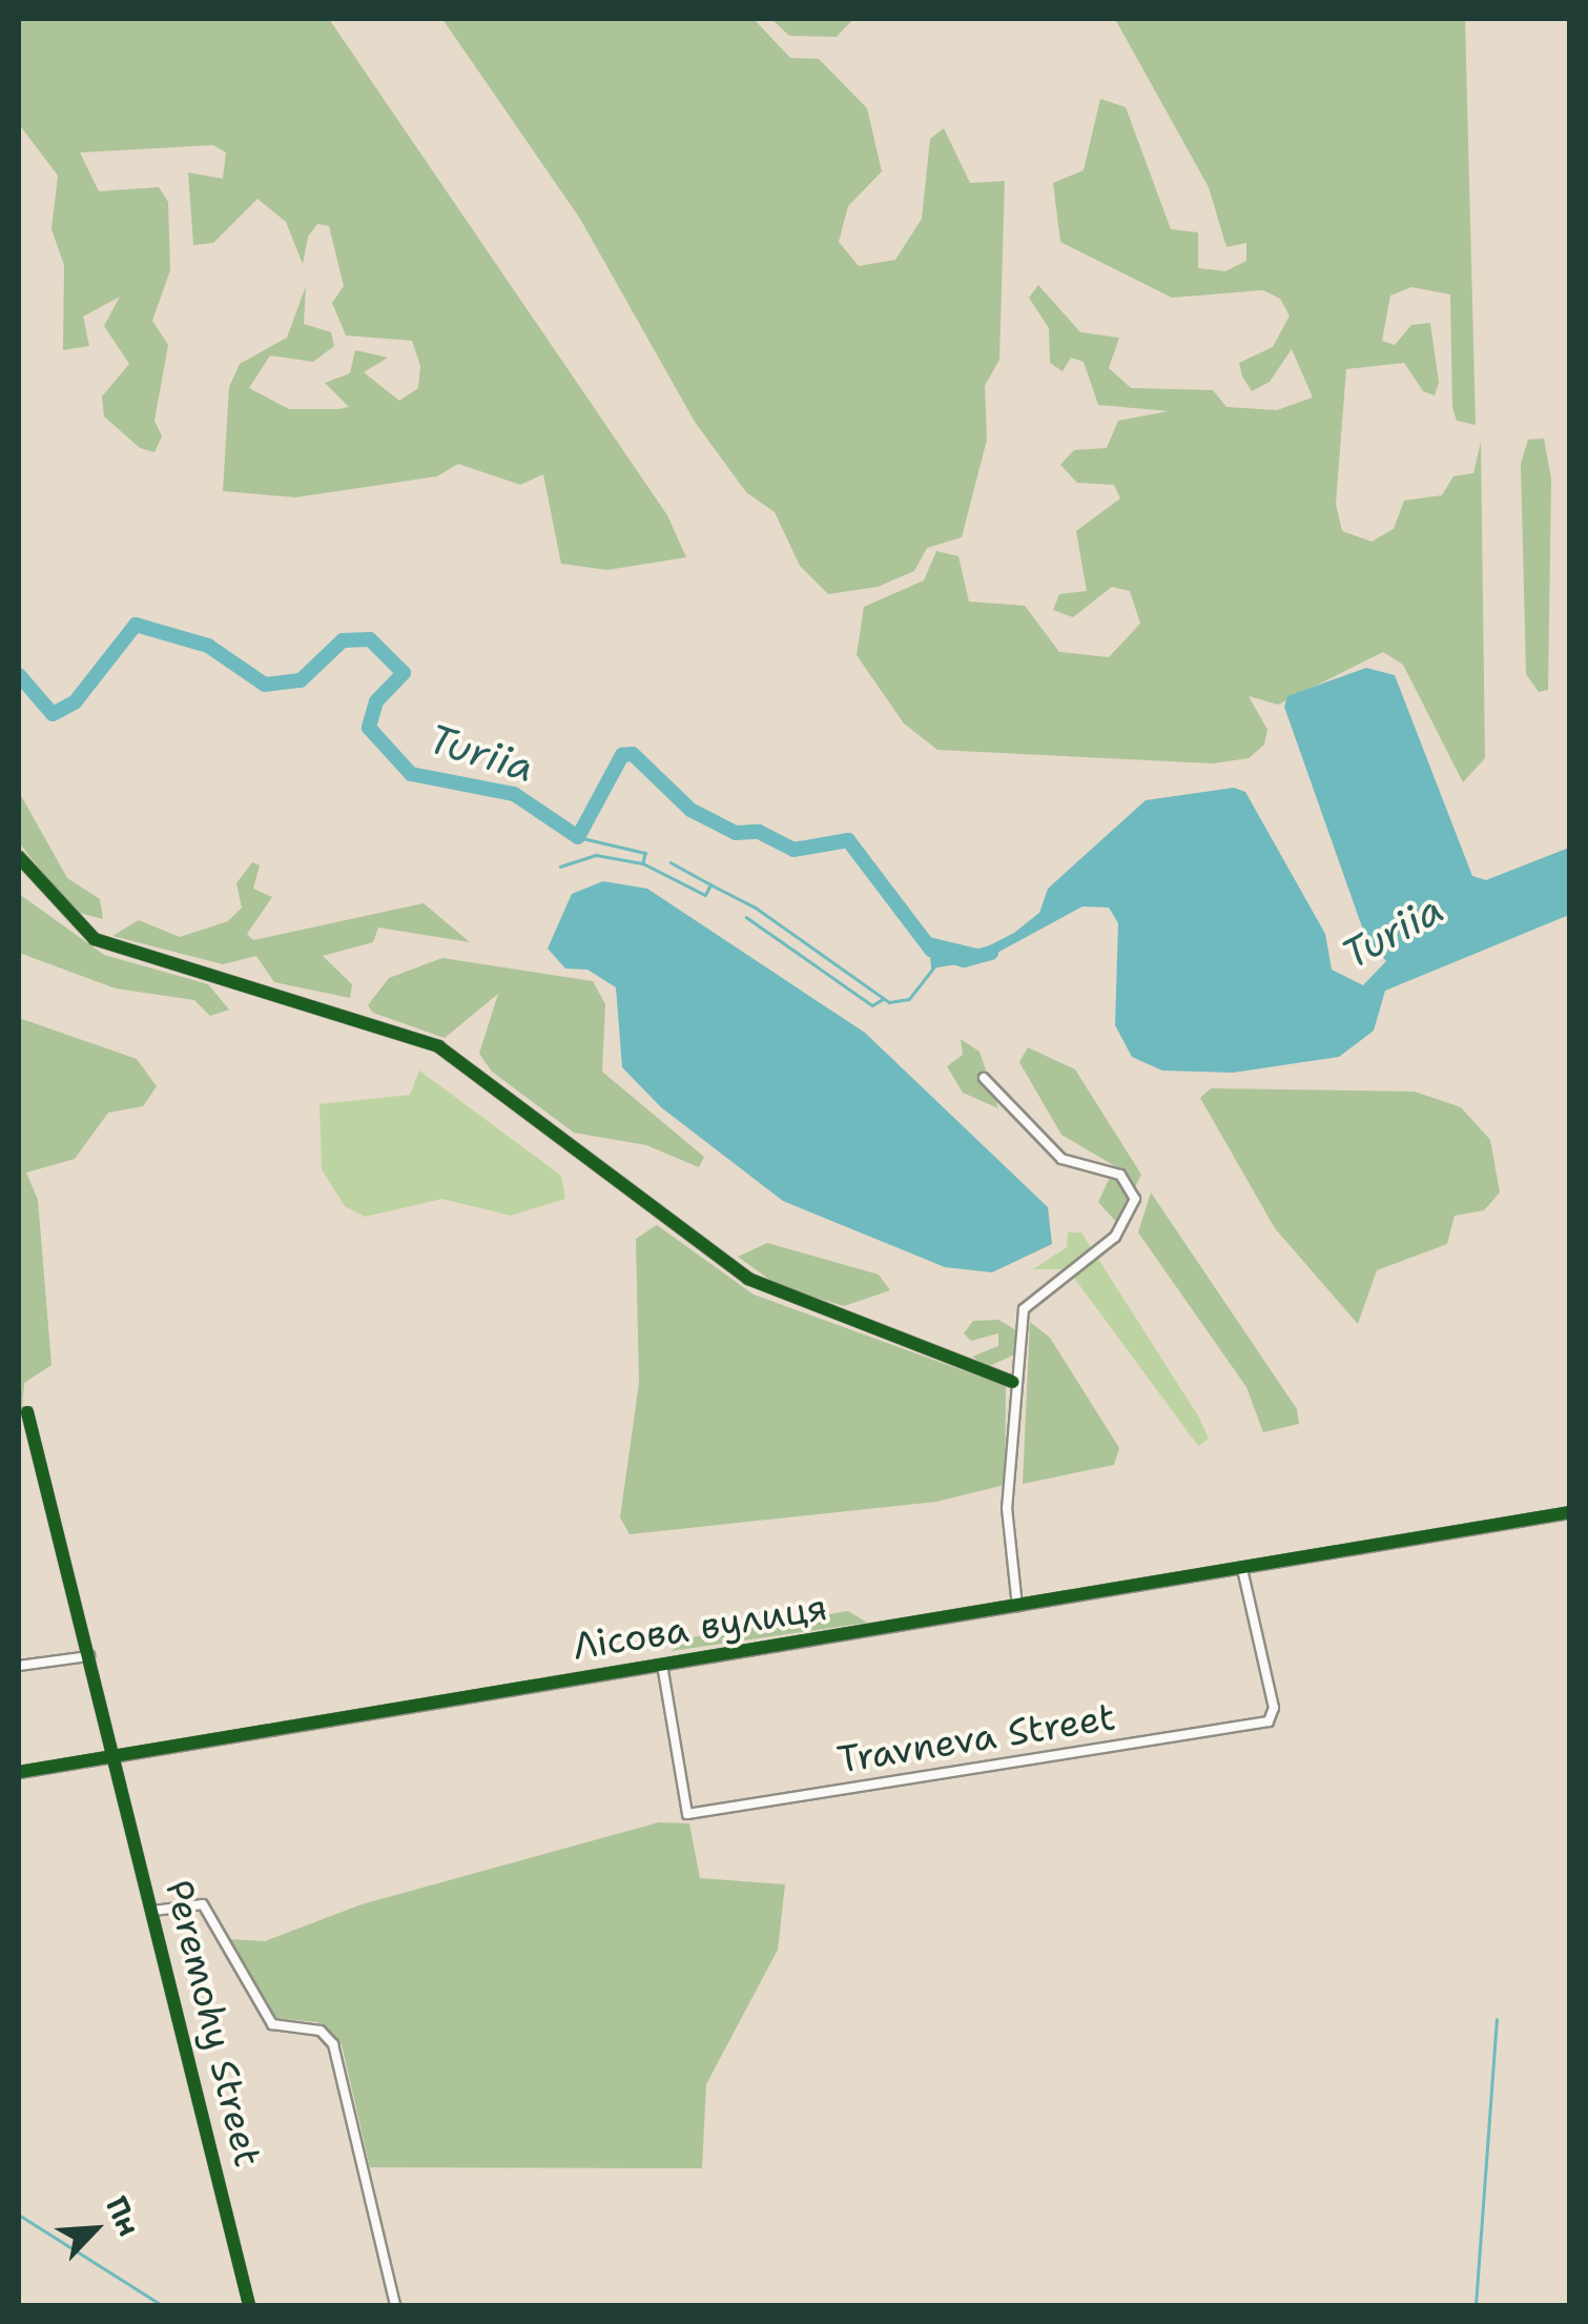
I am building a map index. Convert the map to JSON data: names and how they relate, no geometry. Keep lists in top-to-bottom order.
{
  "streets": {
    "street": ["Лісова вулиця", "Travneva Street", "Peremohy Street"]
  },
  "crossings": [
    ["Лісова вулиця", "Travneva Street"],
    ["Лісова вулиця", "Peremohy Street"]
  ],
  "water": ["Turiia"],
  "north": "top right"
}
